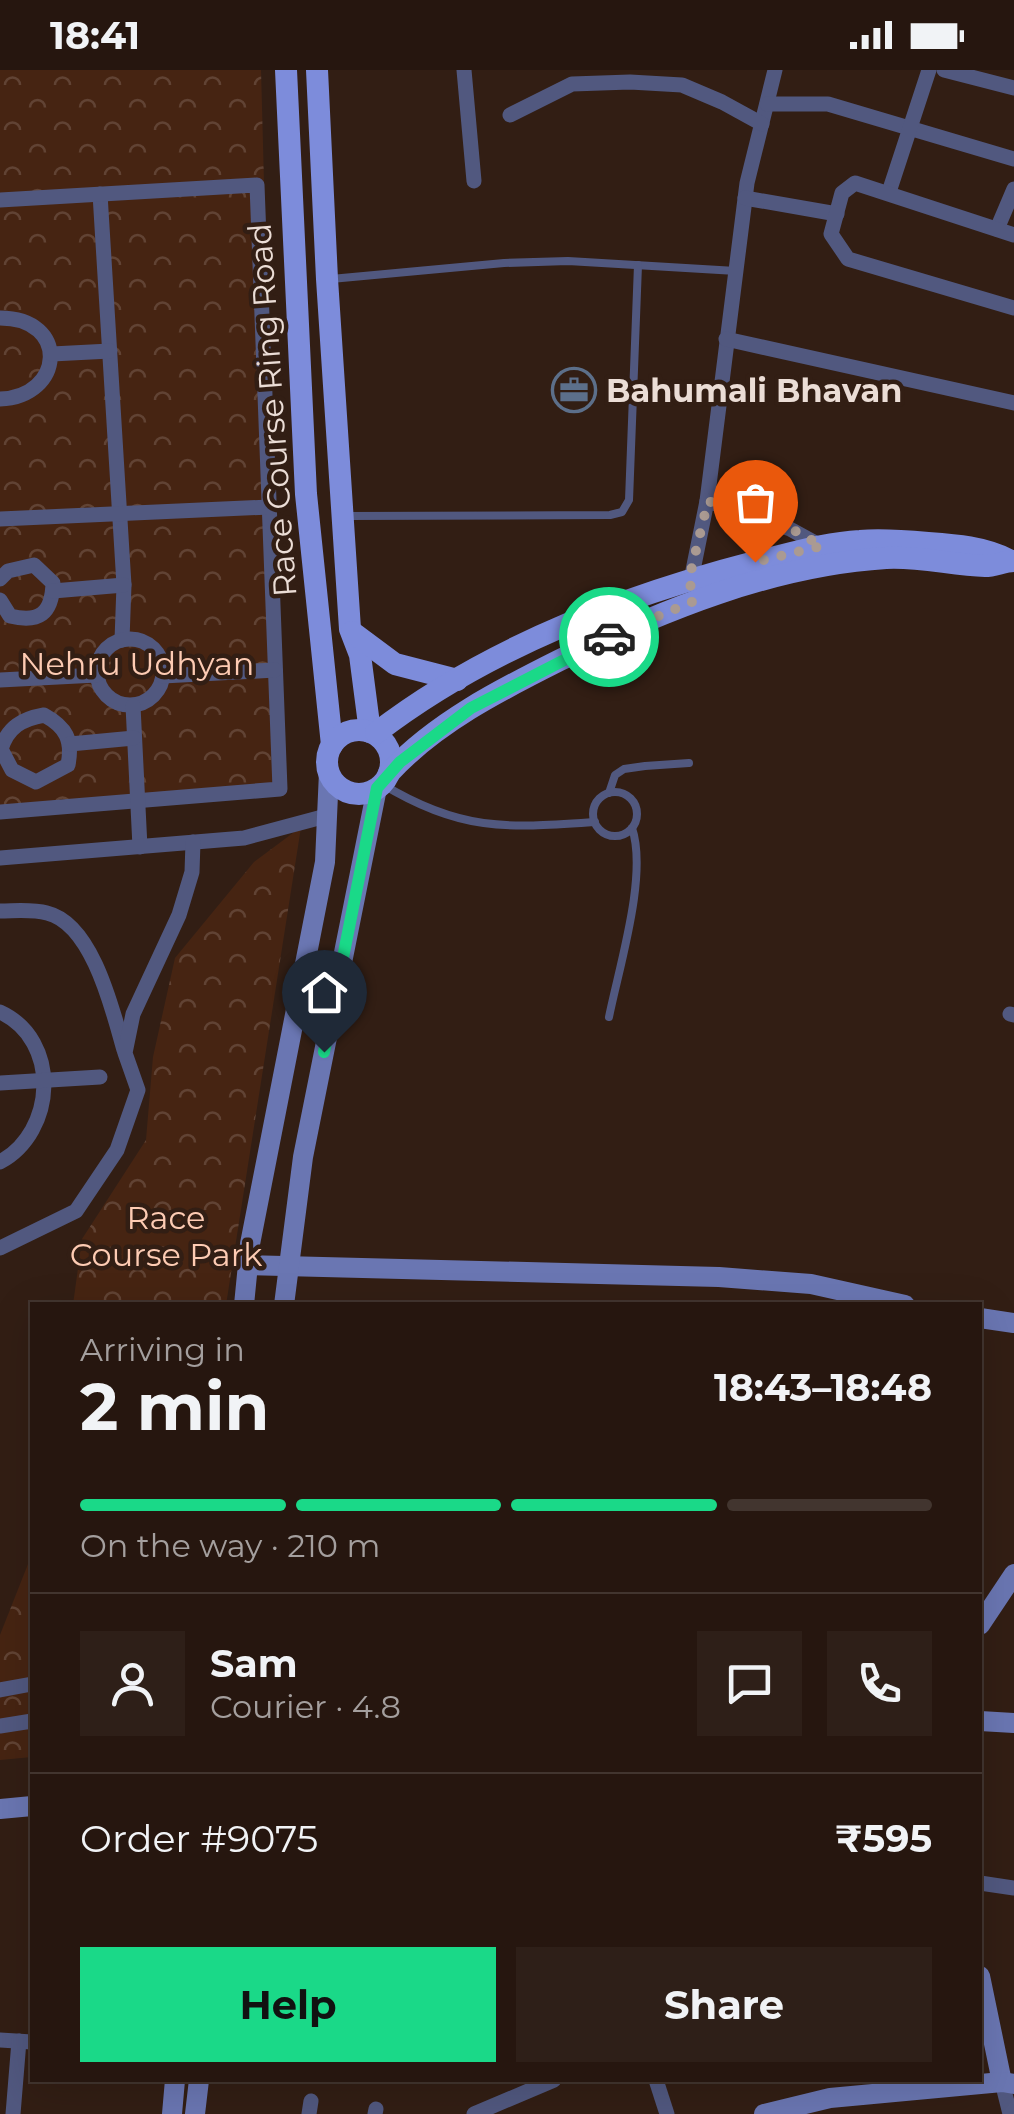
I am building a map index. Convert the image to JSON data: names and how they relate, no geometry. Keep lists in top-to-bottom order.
{
  "streets": {
    "main road": ["Race Course Ring Road"]
  },
  "parks": ["Nehru Udhyan", "Race Course Park"],
  "places": {
    "office": ["Bahumali Bhavan"]
  },
  "page": {
    "status": "18:41",
    "heading": ["2 min", "Arriving in", "18:43–18:48"],
    "panel": [
      "Sam",
      "Courier · 4.8",
      "Order #9075",
      "₹595"
    ],
    "bar": "On the way · 210 m",
    "buttons": ["Help", "Share"]
  }
}
